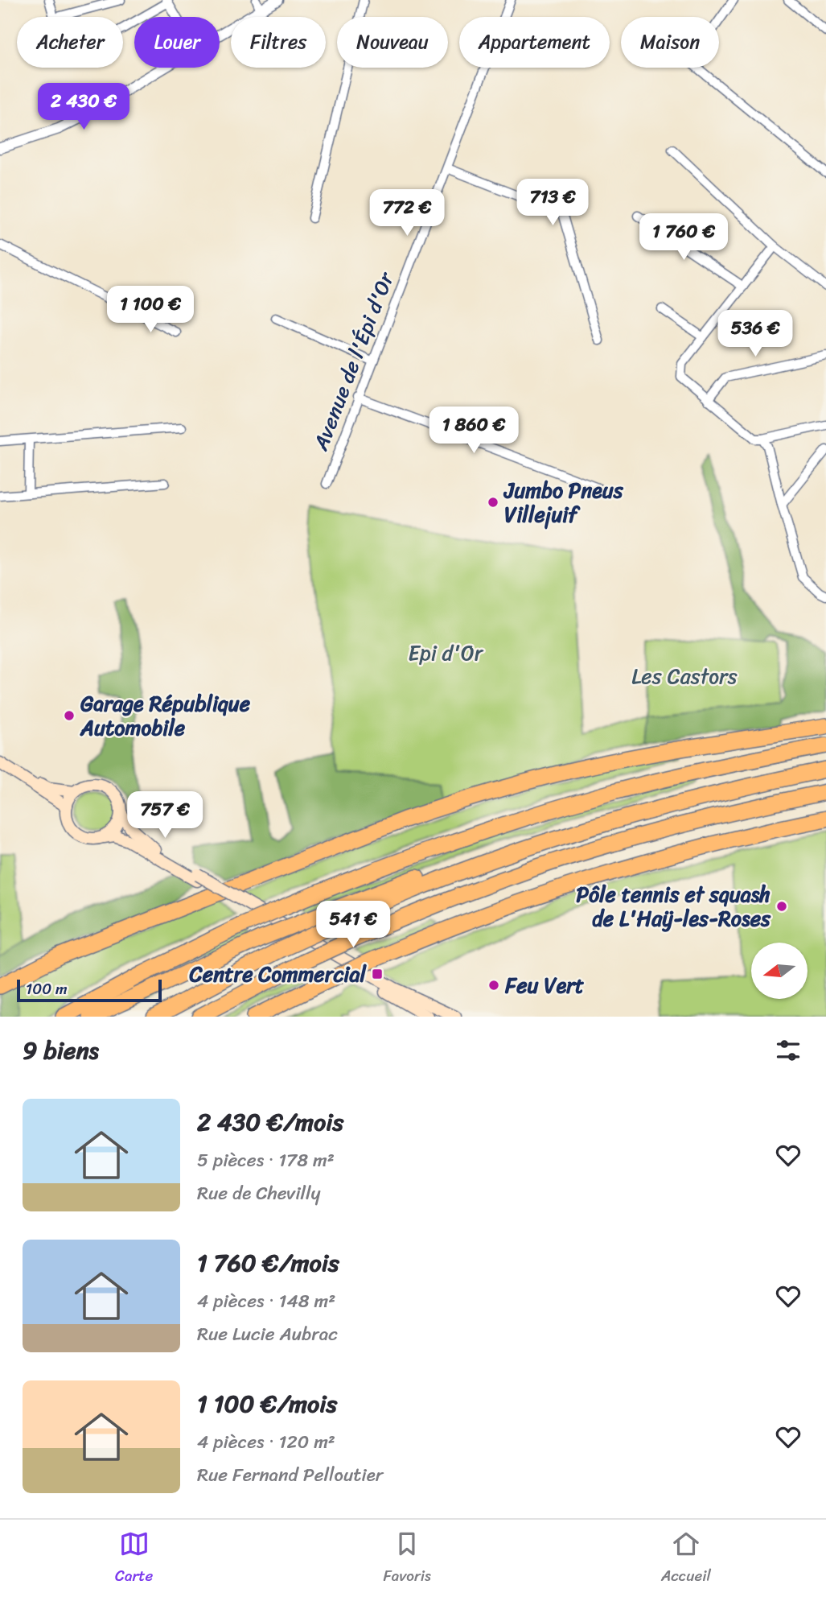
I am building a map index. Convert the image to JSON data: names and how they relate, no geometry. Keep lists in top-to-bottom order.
{
  "streets": {
    "street": ["Avenue de l'Épi d'Or"]
  },
  "parks": ["Epi d'Or", "Les Castors"],
  "places": {
    "other": [
      "Jumbo Pneus Villejuif",
      "Garage République Automobile",
      "Pôle tennis et squash de L'Haÿ-les-Roses",
      "Feu Vert"
    ],
    "transit": ["Centre Commercial"]
  },
  "scale_bar": "100 m",
  "north": "left",
  "page": {
    "chip": [
      "Acheter",
      "Louer",
      "Filtres",
      "Nouveau",
      "Appartement",
      "Maison"
    ],
    "price": [
      "2 430 €",
      "713 €",
      "772 €",
      "1 760 €",
      "1 100 €",
      "536 €",
      "1 860 €",
      "757 €",
      "541 €"
    ],
    "scale": "100 m",
    "heading": "9 biens",
    "list": [
      {
        "name": "2 430 €/mois",
        "note": "5 pièces · 178 m² · Rue de Chevilly"
      },
      {
        "name": "1 760 €/mois",
        "note": "4 pièces · 148 m² · Rue Lucie Aubrac"
      },
      {
        "name": "1 100 €/mois",
        "note": "4 pièces · 120 m² · Rue Fernand Pelloutier"
      }
    ],
    "tabs": ["Carte", "Favoris", "Accueil"]
  }
}
